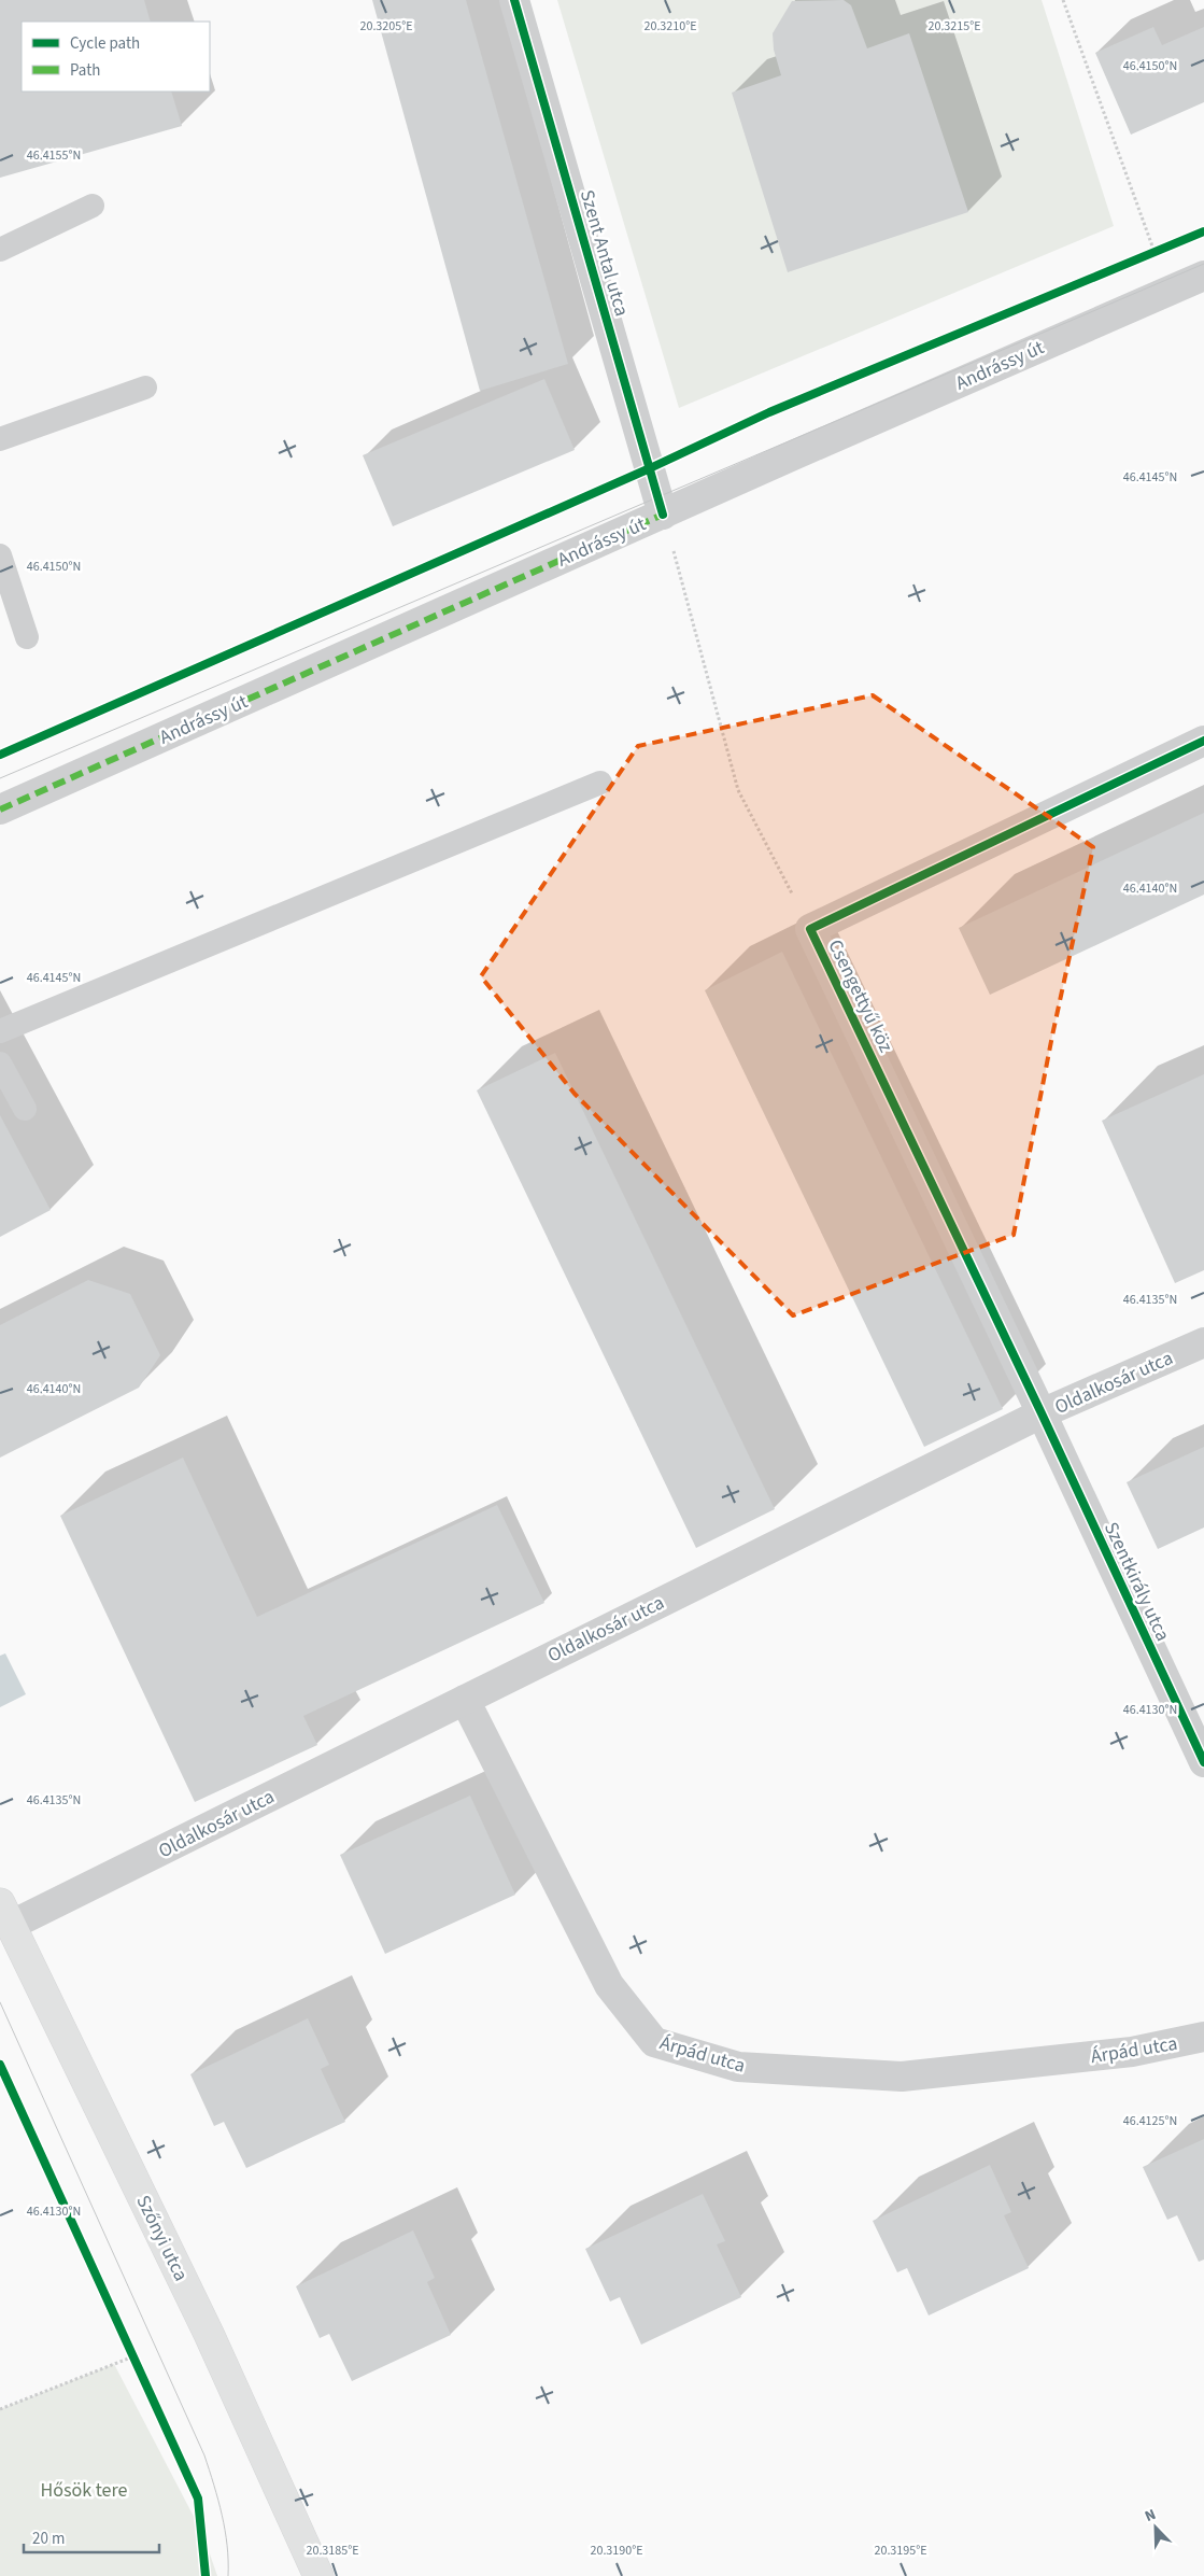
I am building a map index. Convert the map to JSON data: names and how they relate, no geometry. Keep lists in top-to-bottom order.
{
  "streets": {
    "street": [
      "Szent Antal utca",
      "Andrássy út",
      "Csengettyű köz",
      "Oldalkosár utca",
      "Szentkirály utca",
      "Árpád utca",
      "Szőnyi utca"
    ]
  },
  "crossings": [
    ["Szent Antal utca", "Andrássy út"],
    ["Csengettyű köz", "Oldalkosár utca"],
    ["Csengettyű köz", "Szentkirály utca"],
    ["Oldalkosár utca", "Szentkirály utca"],
    ["Oldalkosár utca", "Árpád utca"],
    ["Oldalkosár utca", "Szőnyi utca"]
  ],
  "parks": ["Hősök tere"],
  "legend": ["Cycle path", "Path"],
  "scale_bar": "20 m",
  "north": "top left",
  "coordinates": [
    "20.3205°E",
    "20.3210°E",
    "20.3215°E",
    "46.4150°N",
    "46.4155°N",
    "46.4145°N",
    "46.4140°N",
    "46.4135°N",
    "46.4130°N",
    "46.4125°N",
    "20.3185°E",
    "20.3190°E",
    "20.3195°E"
  ]
}
